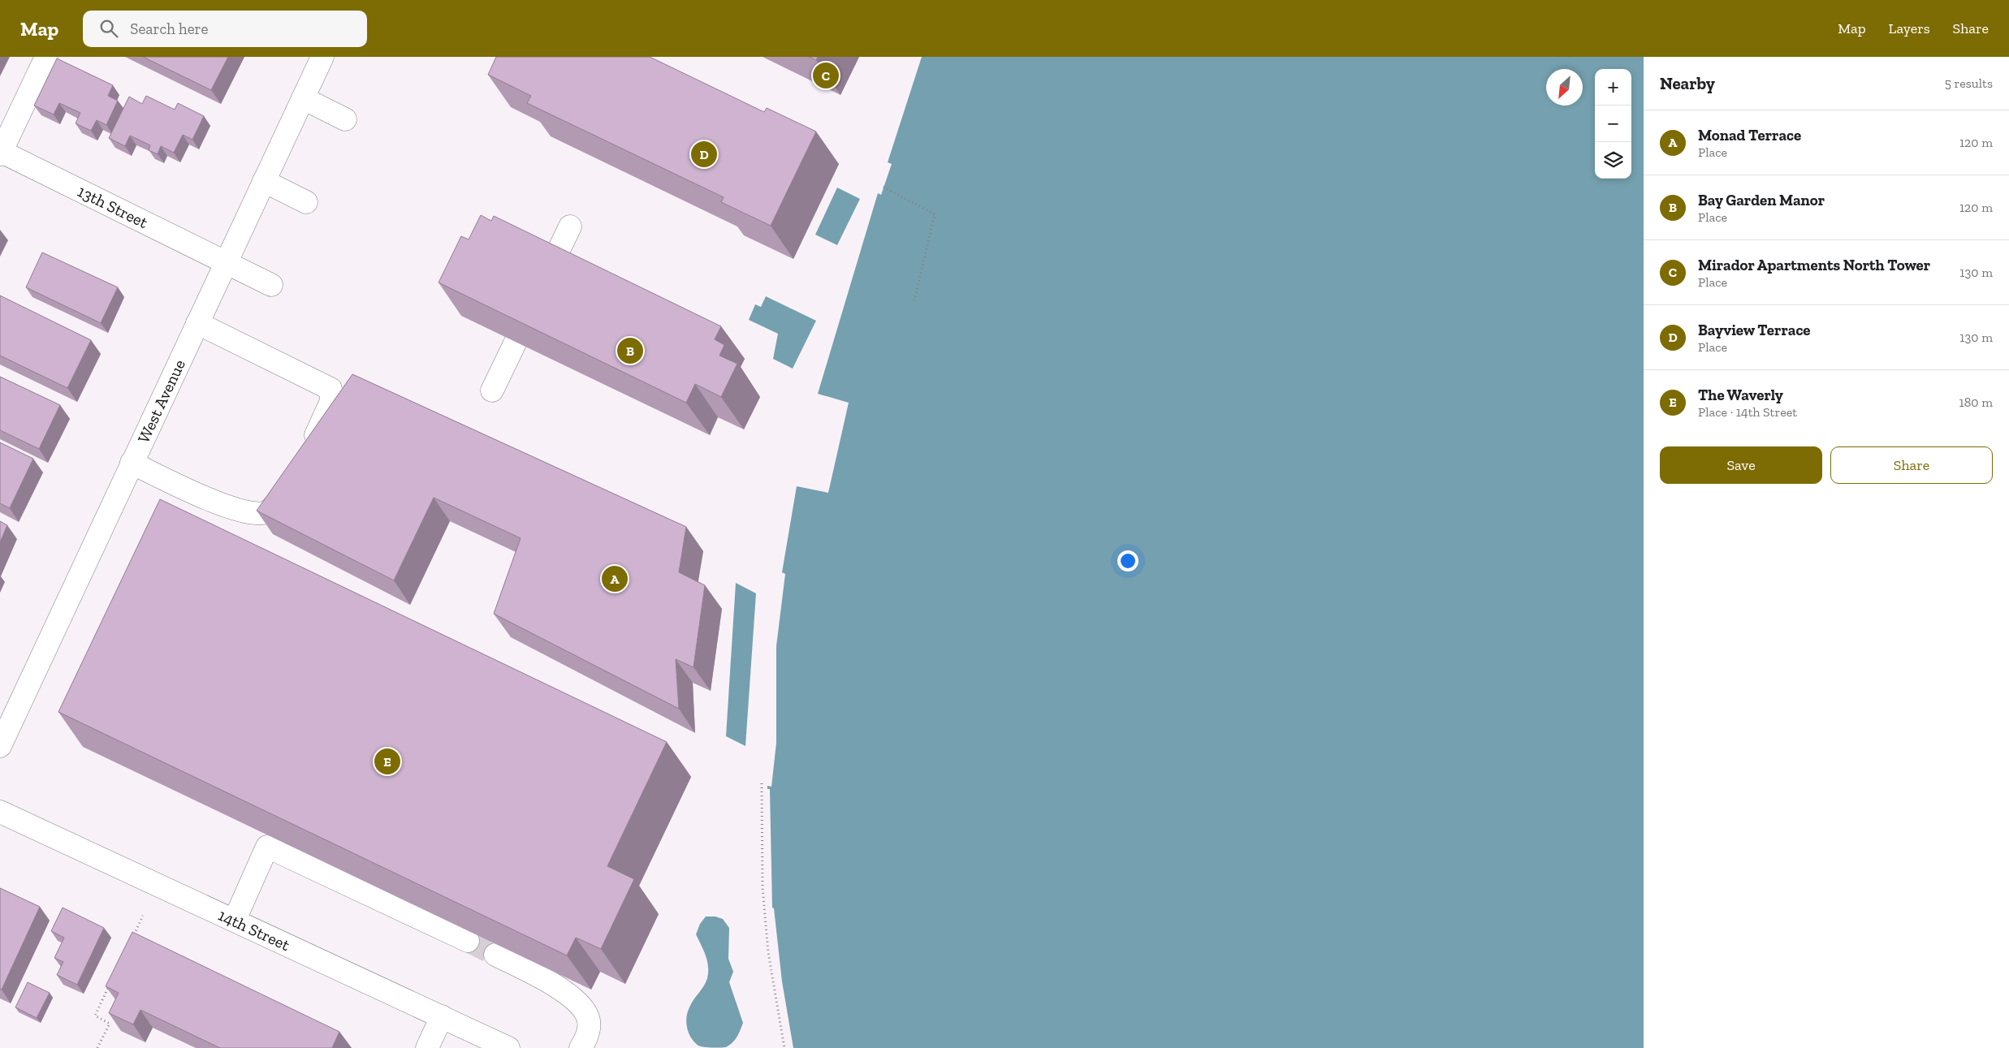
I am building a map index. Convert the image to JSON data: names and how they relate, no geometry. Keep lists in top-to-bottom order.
{
  "streets": {
    "street": ["13th Street", "West Avenue", "14th Street"]
  },
  "crossings": [
    ["13th Street", "West Avenue"]
  ],
  "north": "bottom left",
  "page": {
    "header": "Map",
    "search": "Search here",
    "nav": ["Map", "Layers", "Share"],
    "heading": ["Nearby", "5 results"],
    "pins": [
      "C",
      "D",
      "B",
      "A",
      "E"
    ],
    "map_buttons": ["+", "−"],
    "list": [
      {
        "mark": "A",
        "name": "Monad Terrace",
        "note": "Place",
        "value": "120 m"
      },
      {
        "mark": "B",
        "name": "Bay Garden Manor",
        "note": "Place",
        "value": "120 m"
      },
      {
        "mark": "C",
        "name": "Mirador Apartments North Tower",
        "note": "Place",
        "value": "130 m"
      },
      {
        "mark": "D",
        "name": "Bayview Terrace",
        "note": "Place",
        "value": "130 m"
      },
      {
        "mark": "E",
        "name": "The Waverly",
        "note": "Place · 14th Street",
        "value": "180 m"
      }
    ],
    "buttons": ["Save", "Share"]
  }
}
